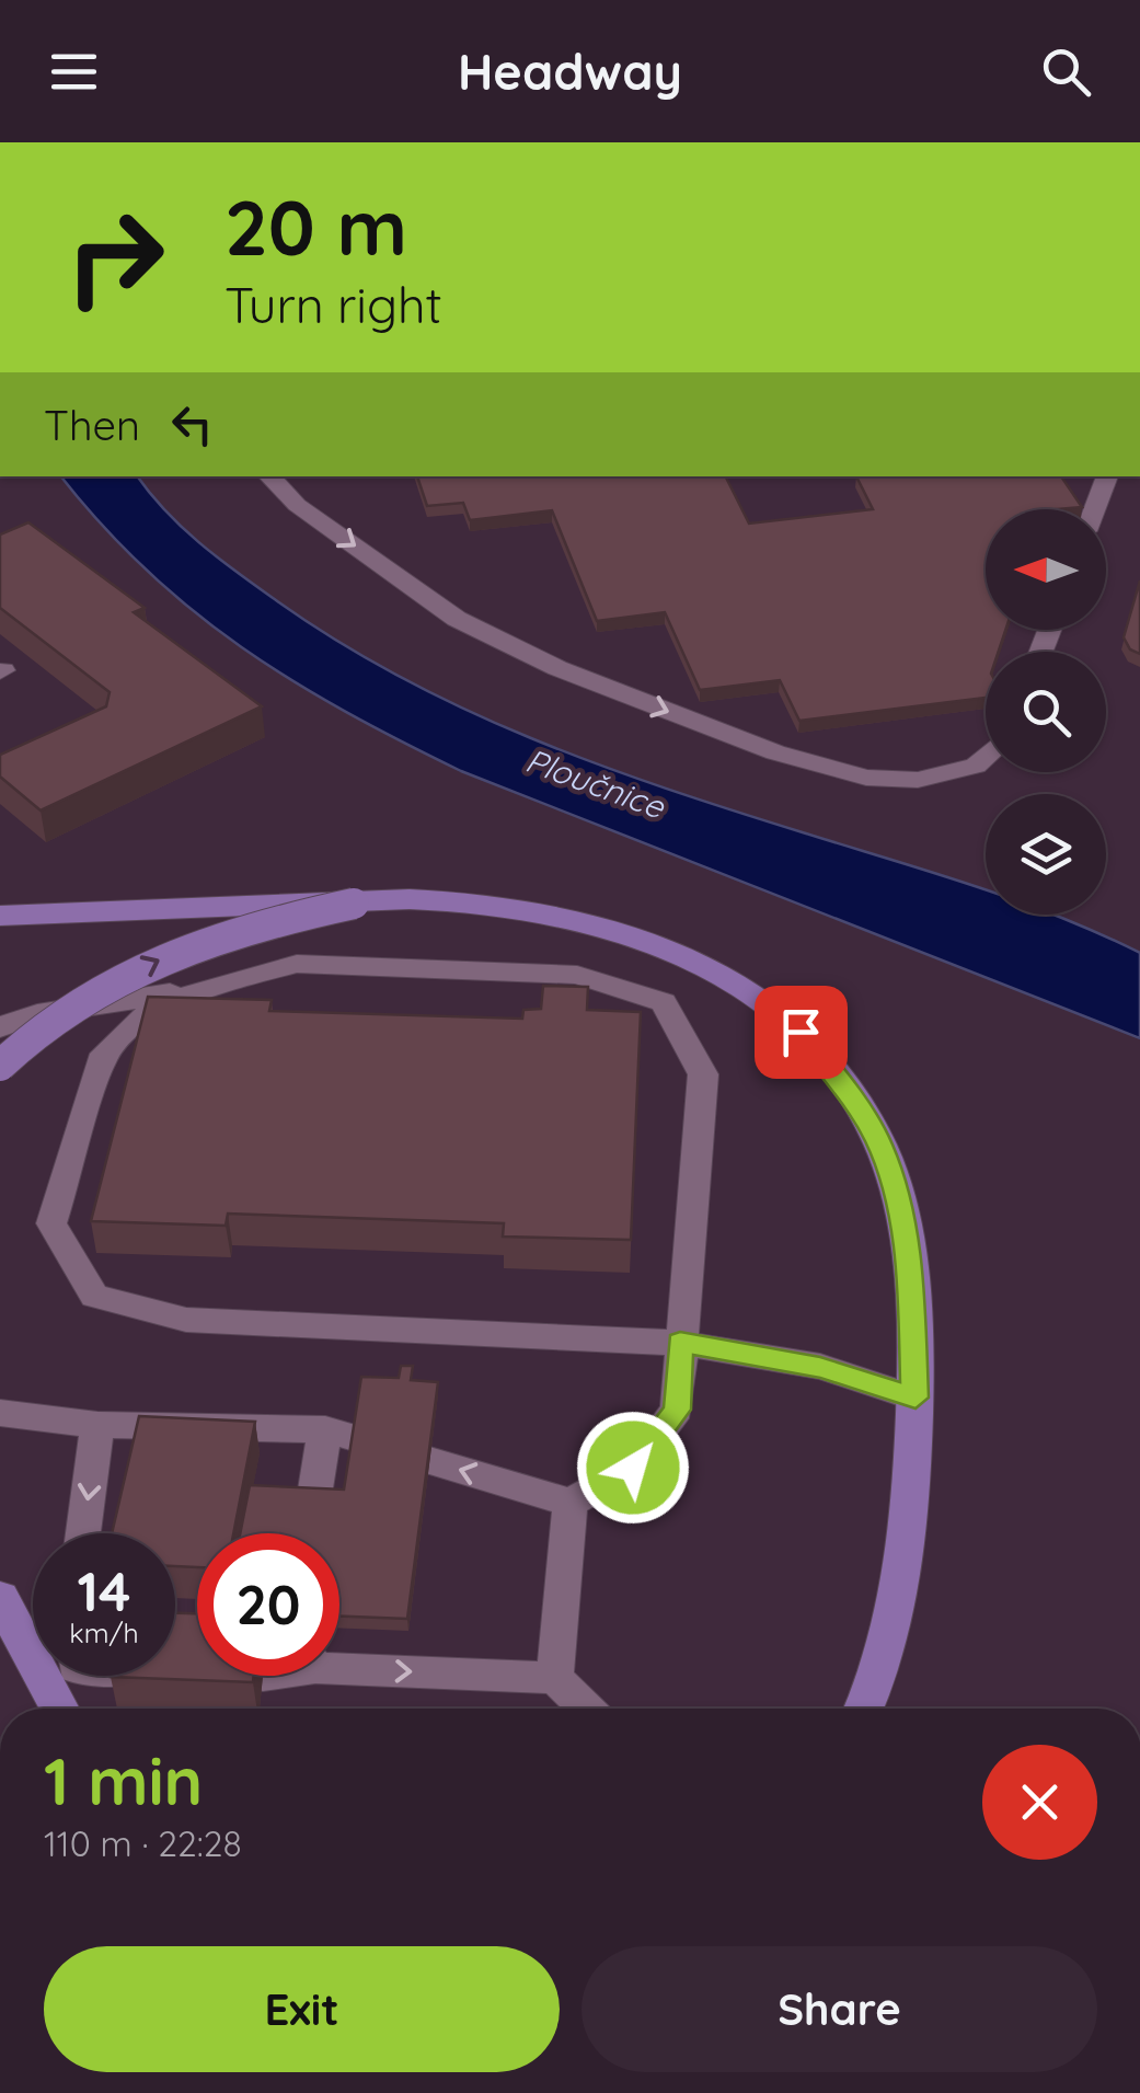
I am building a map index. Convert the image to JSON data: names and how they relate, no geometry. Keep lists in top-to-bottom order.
{
  "water": ["Ploučnice"],
  "north": "left",
  "page": {
    "header": "Headway",
    "turn": ["20 m", "Turn right"],
    "then": "Then",
    "speed": "14 km/h",
    "limit": "20",
    "heading": ["1 min", "110 m · 22:28"],
    "buttons": ["Exit", "Share"]
  }
}
